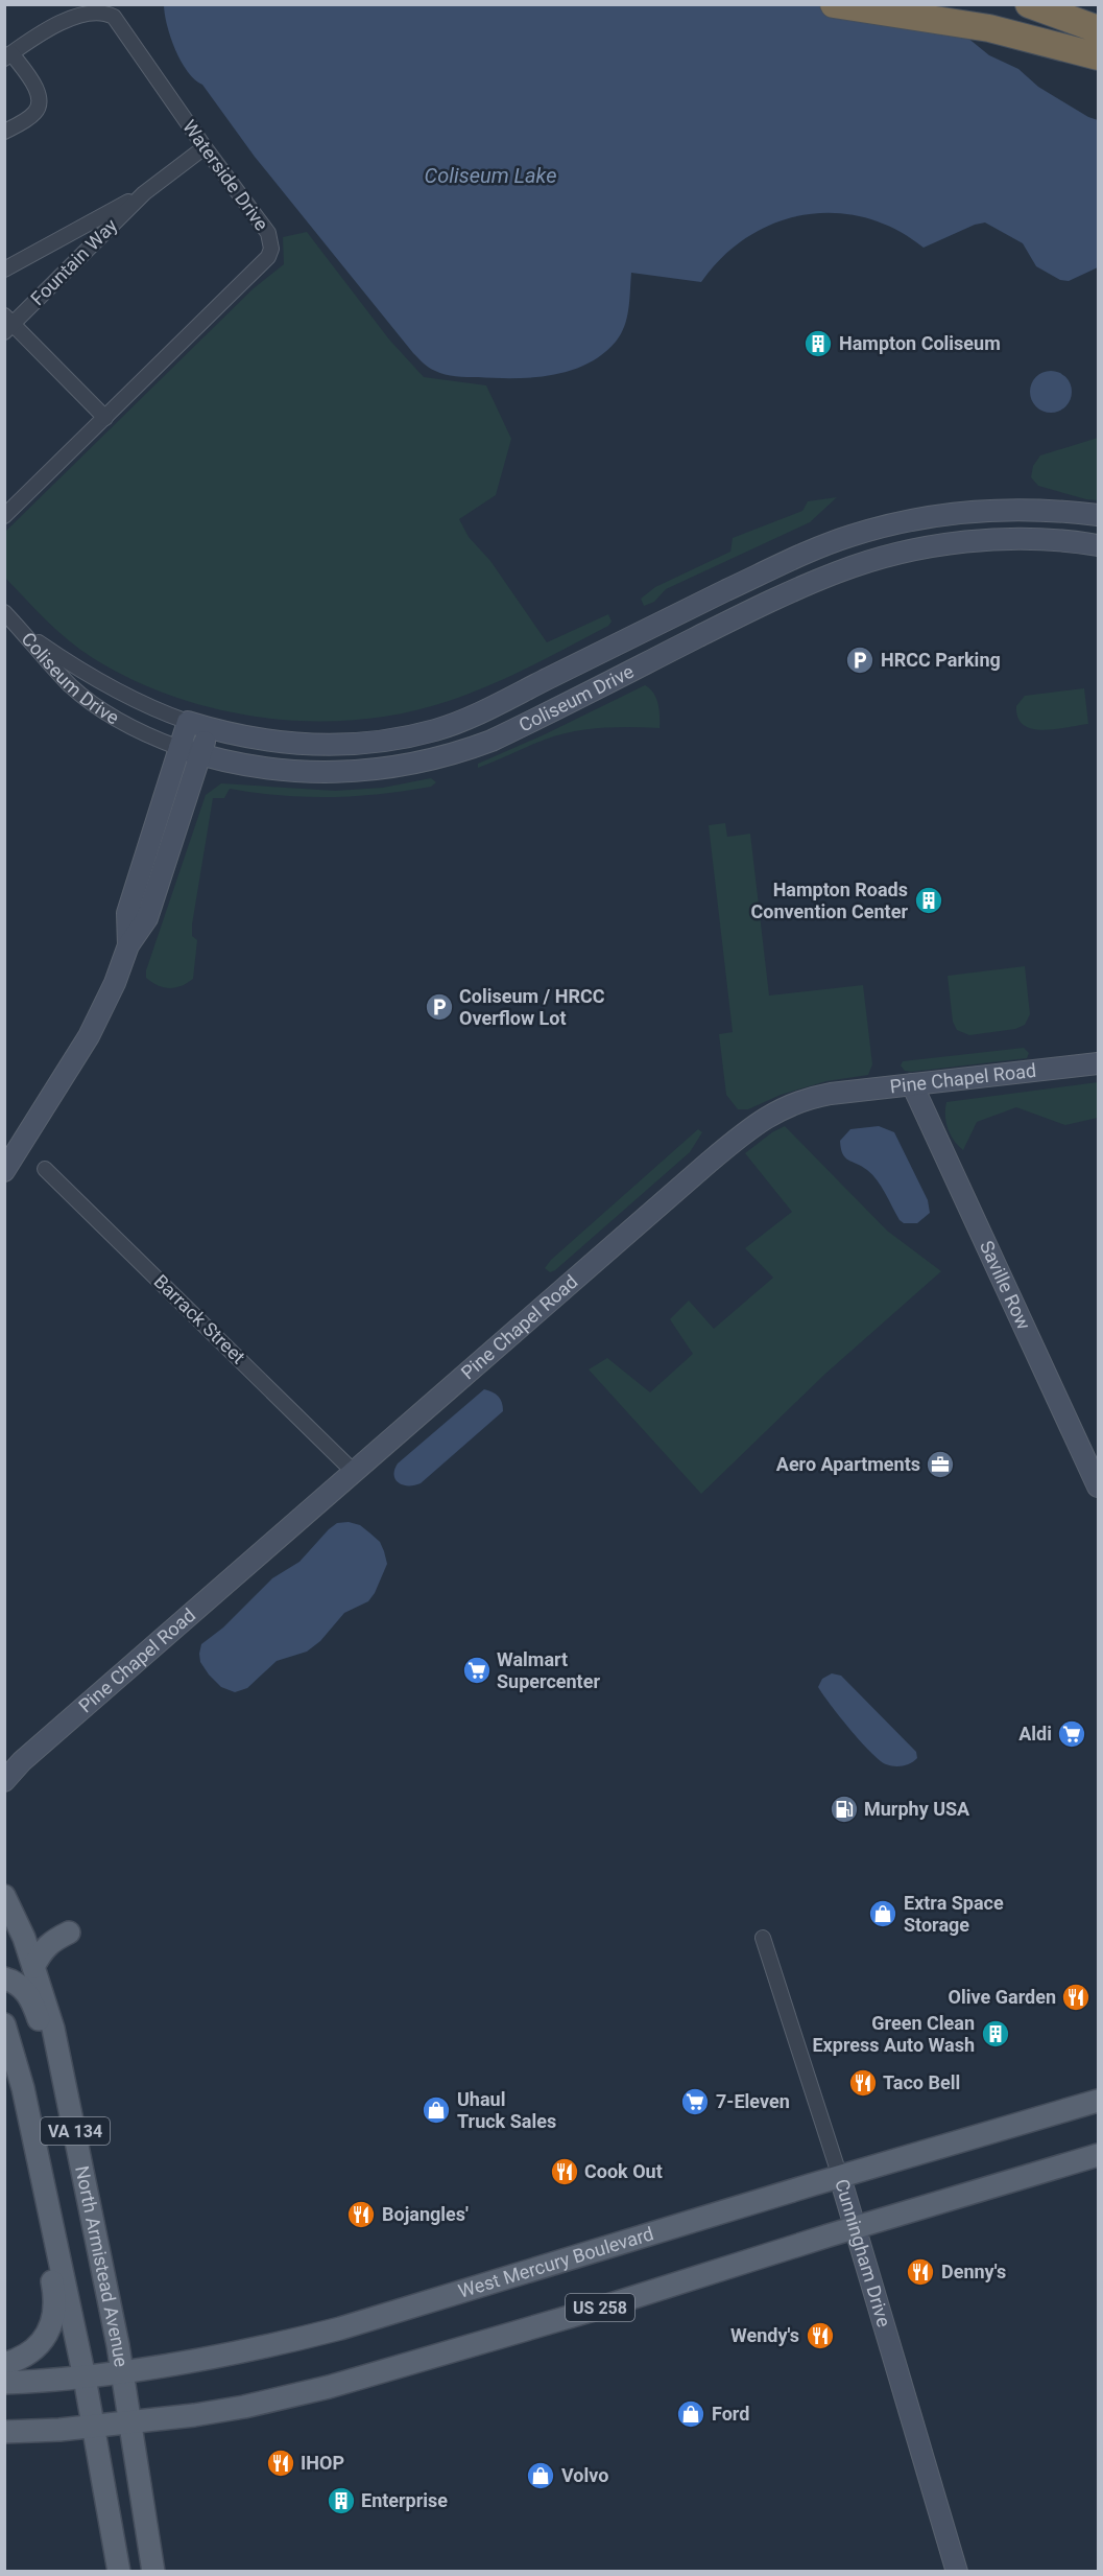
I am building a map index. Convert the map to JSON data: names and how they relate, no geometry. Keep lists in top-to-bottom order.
{
  "streets": {
    "main road": [
      "VA 134",
      "West Mercury Boulevard",
      "North Armistead Avenue",
      "US 258"
    ],
    "street": [
      "Waterside Drive",
      "Fountain Way",
      "Coliseum Drive",
      "Pine Chapel Road",
      "Saville Row",
      "Barrack Street",
      "Cunningham Drive"
    ]
  },
  "crossings": [
    ["Waterside Drive", "Fountain Way"],
    ["Pine Chapel Road", "Saville Row"],
    ["Pine Chapel Road", "Barrack Street"],
    ["Cunningham Drive", "West Mercury Boulevard"],
    ["Cunningham Drive", "US 258"],
    ["West Mercury Boulevard", "North Armistead Avenue"],
    ["North Armistead Avenue", "US 258"]
  ],
  "water": ["Coliseum Lake"],
  "places": {
    "building": [
      "Hampton Coliseum",
      "Hampton Roads Convention Center",
      "Green Clean Express Auto Wash",
      "Enterprise"
    ],
    "parking": ["HRCC Parking", "Coliseum / HRCC Overflow Lot"],
    "office": ["Aero Apartments"],
    "supermarket": ["Walmart Supercenter", "Aldi", "7-Eleven"],
    "fuel station": ["Murphy USA"],
    "shop": [
      "Extra Space Storage",
      "Uhaul Truck Sales",
      "Ford",
      "Volvo"
    ],
    "restaurant": [
      "Olive Garden",
      "Taco Bell",
      "Cook Out",
      "Bojangles'",
      "Denny's",
      "Wendy's",
      "IHOP"
    ]
  }
}
